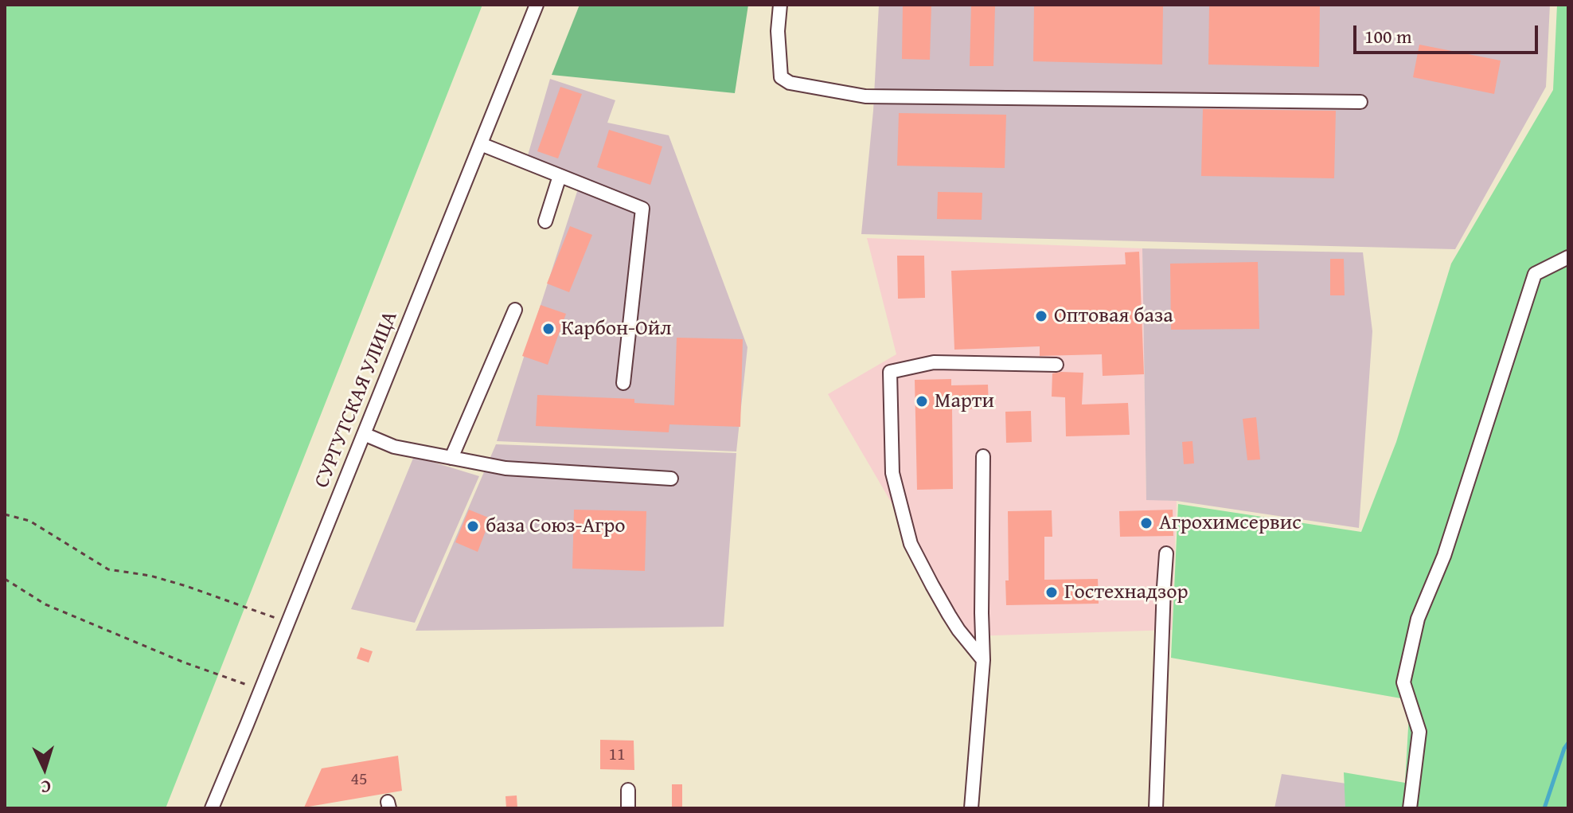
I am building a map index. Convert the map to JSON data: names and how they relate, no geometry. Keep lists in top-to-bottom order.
{
  "streets": {
    "street": ["СУРГУТСКАЯ УЛИЦА"]
  },
  "places": [
    "Оптовая база",
    "Карбон-Ойл",
    "Марти",
    "Агрохимсервис",
    "база Союз-Агро",
    "Гостехнадзор"
  ],
  "house_numbers": ["11", "45"],
  "scale_bar": "100 m",
  "north": "bottom"
}
